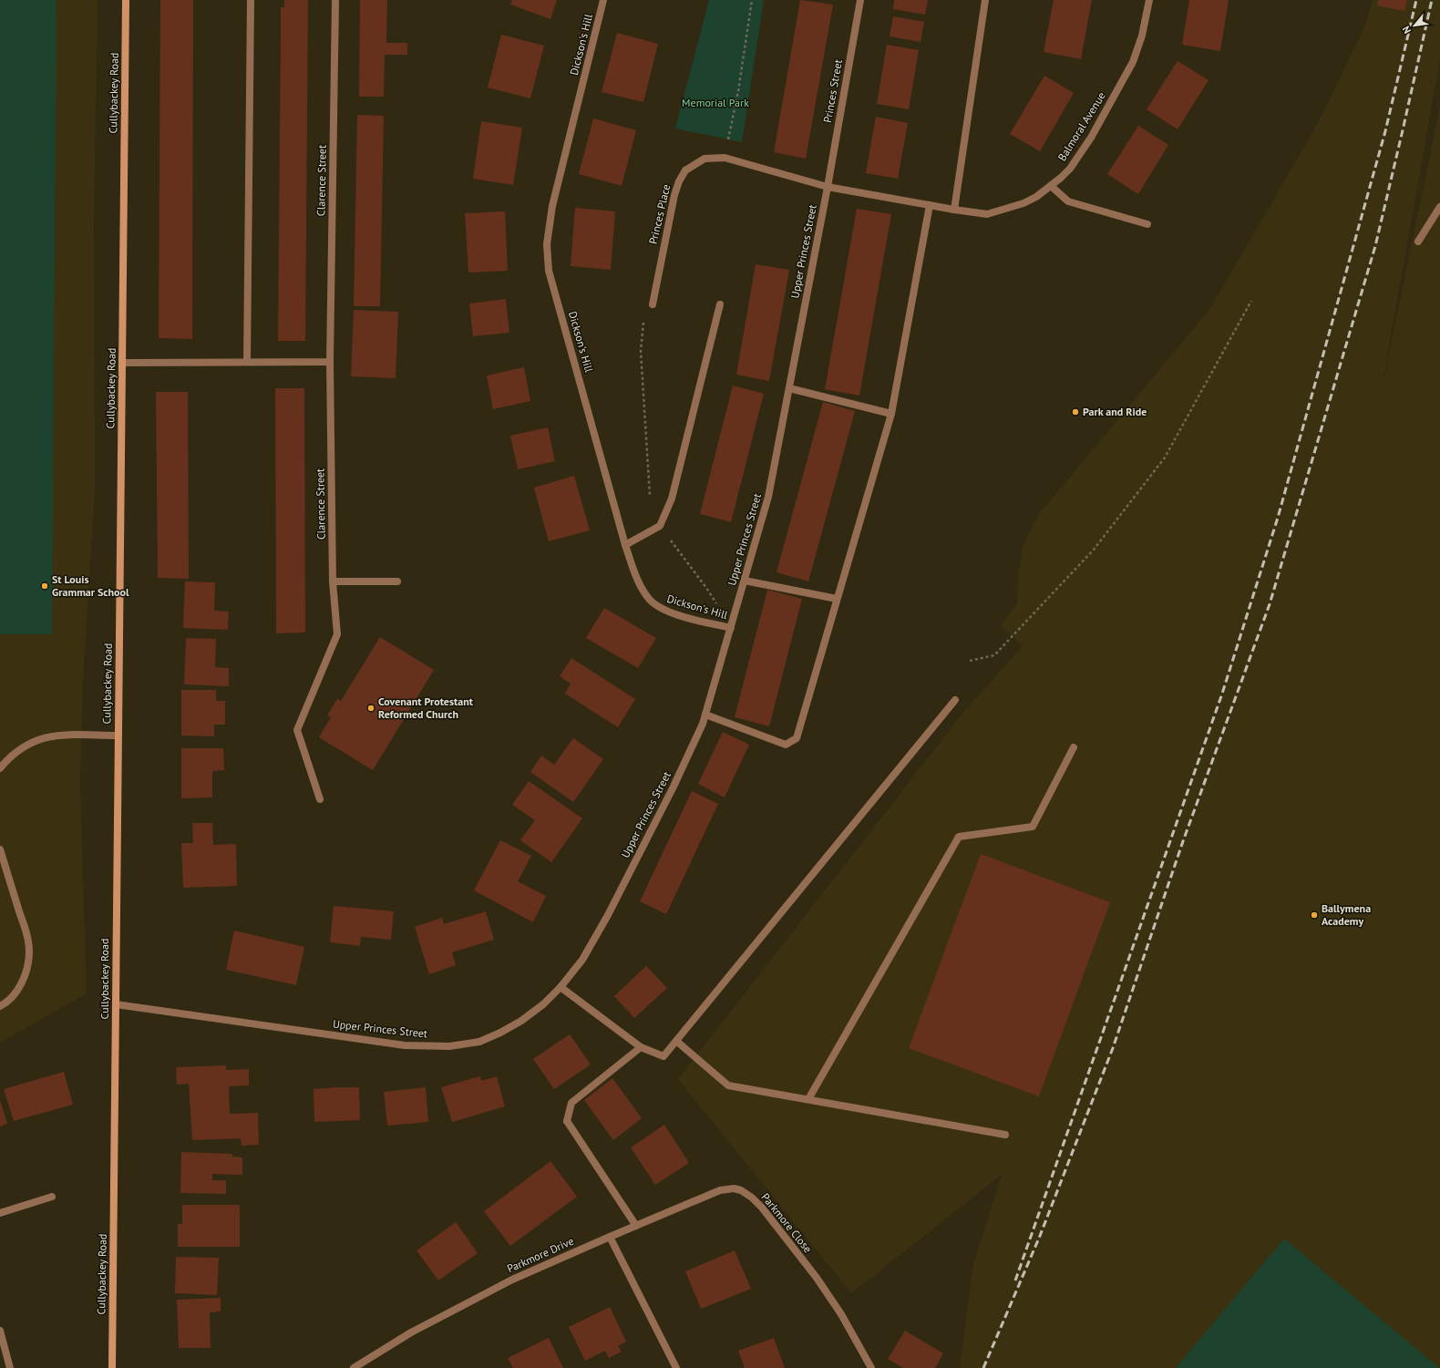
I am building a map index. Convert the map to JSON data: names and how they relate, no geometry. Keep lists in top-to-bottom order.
{
  "streets": {
    "main road": ["Cullybackey Road"],
    "street": [
      "Dickson's Hill",
      "Princes Street",
      "Balmoral Avenue",
      "Clarence Street",
      "Princes Place",
      "Upper Princes Street",
      "Parkmore Close",
      "Parkmore Drive"
    ]
  },
  "crossings": [
    ["Dickson's Hill", "Upper Princes Street"],
    ["Princes Street", "Balmoral Avenue"],
    ["Princes Street", "Princes Place"],
    ["Princes Street", "Upper Princes Street"],
    ["Cullybackey Road", "Upper Princes Street"],
    ["Balmoral Avenue", "Princes Place"],
    ["Balmoral Avenue", "Upper Princes Street"],
    ["Princes Place", "Upper Princes Street"],
    ["Parkmore Close", "Parkmore Drive"]
  ],
  "parks": ["Memorial Park"],
  "places": [
    "Park and Ride",
    "St Louis Grammar School",
    "Covenant Protestant Reformed Church",
    "Ballymena Academy"
  ],
  "north": "bottom left"
}
